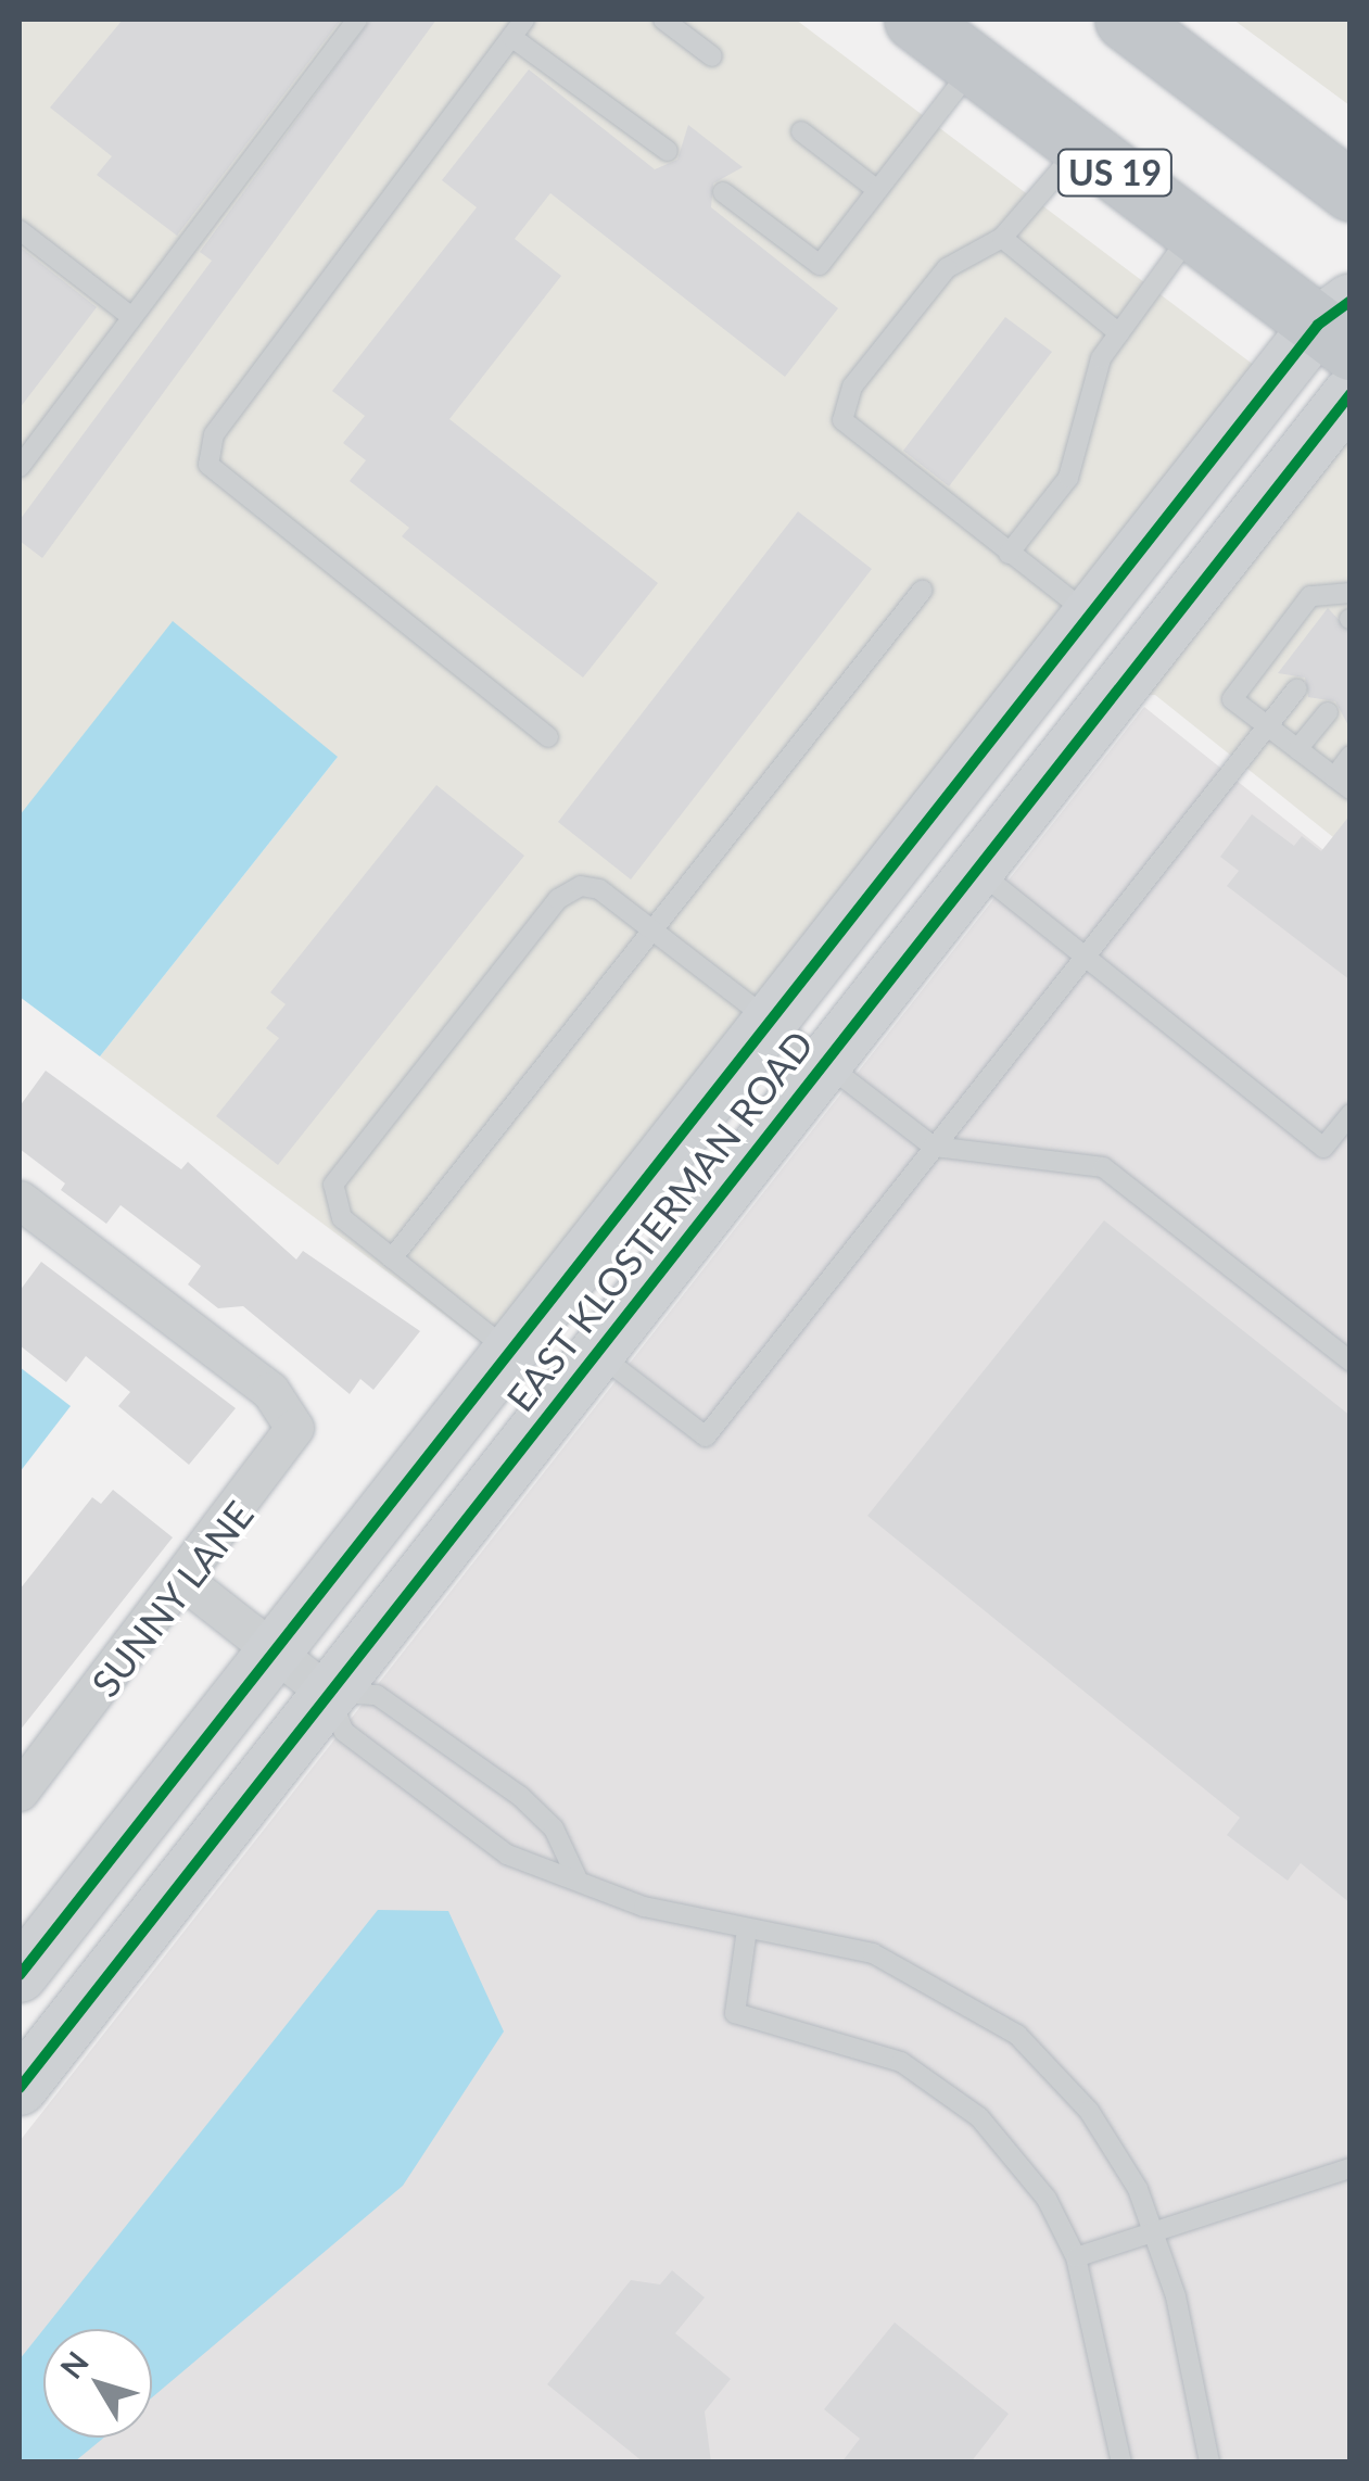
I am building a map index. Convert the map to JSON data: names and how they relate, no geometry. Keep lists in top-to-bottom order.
{
  "streets": {
    "highway": ["US 19"],
    "main road": ["EAST KLOSTERMAN ROAD"],
    "street": ["SUNNY LANE"]
  },
  "crossings": [
    ["US 19", "EAST KLOSTERMAN ROAD"]
  ],
  "north": "top left"
}
